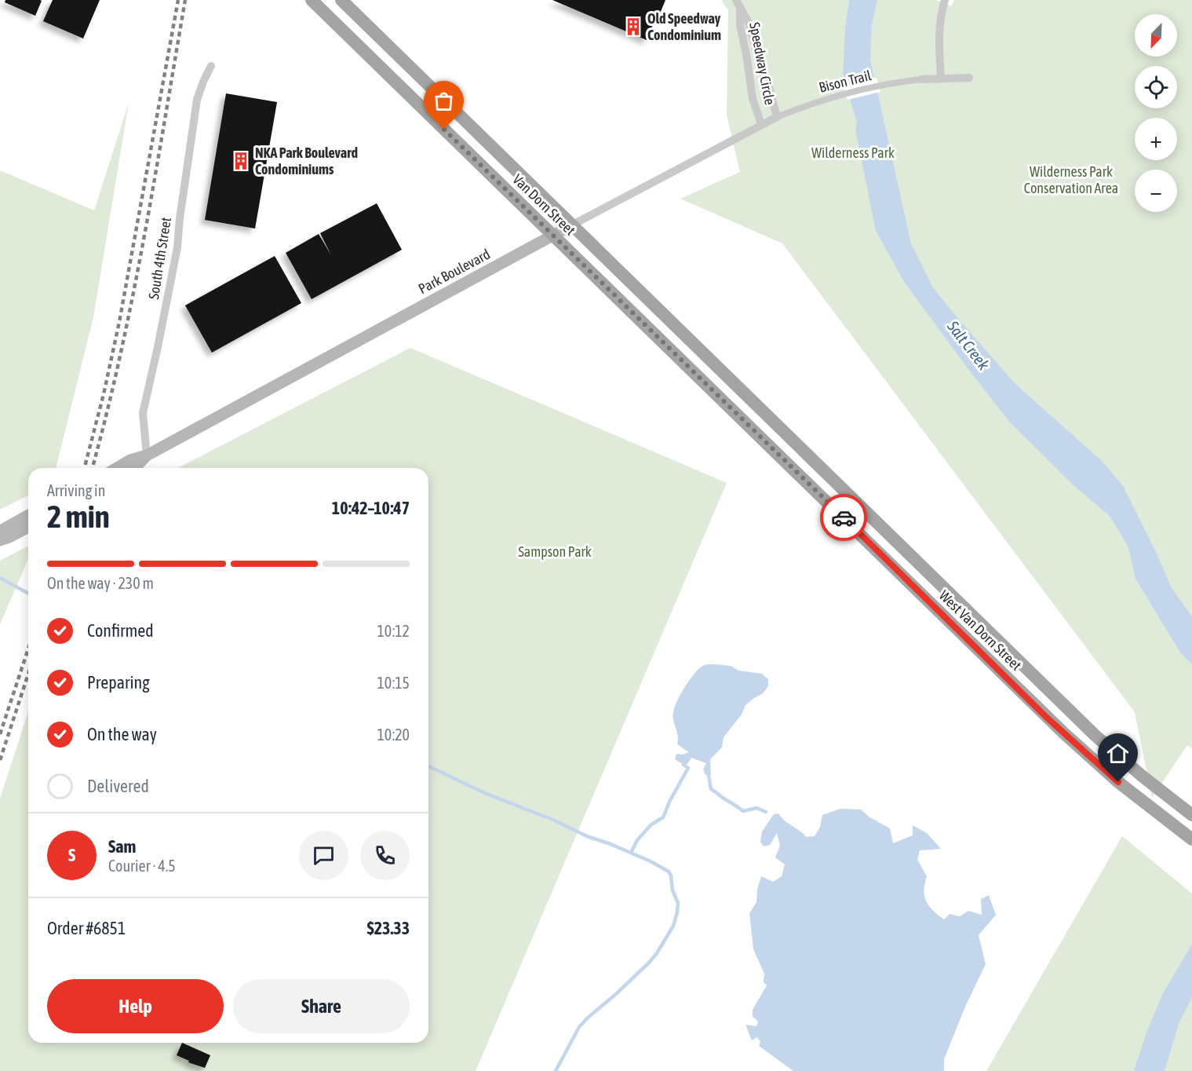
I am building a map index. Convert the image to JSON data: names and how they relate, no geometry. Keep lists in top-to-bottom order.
{
  "streets": {
    "main road": ["Van Dorn Street", "Park Boulevard", "West Van Dorn Street"],
    "street": ["Speedway Circle", "Bison Trail", "South 4th Street"]
  },
  "crossings": [
    ["Speedway Circle", "Bison Trail"],
    ["Speedway Circle", "Park Boulevard"],
    ["Bison Trail", "Park Boulevard"],
    ["Van Dorn Street", "Park Boulevard"],
    ["Van Dorn Street", "West Van Dorn Street"],
    ["South 4th Street", "Park Boulevard"]
  ],
  "water": ["Salt Creek"],
  "parks": ["Wilderness Park", "Wilderness Park Conservation Area", "Sampson Park"],
  "places": {
    "building": ["Old Speedway Condominium", "NKA Park Boulevard Condominiums"]
  },
  "north": "bottom left",
  "page": {
    "map_buttons": ["+", "−"],
    "heading": ["2 min", "Arriving in", "10:42–10:47"],
    "panel": [
      "Sam",
      "Courier · 4.5",
      "Order #6851",
      "$23.33"
    ],
    "bar": "On the way · 230 m",
    "list": [
      ["Confirmed", "10:12"],
      ["Preparing", "10:15"],
      ["On the way", "10:20"],
      "Delivered"
    ],
    "round": "S",
    "buttons": ["Help", "Share"]
  }
}
